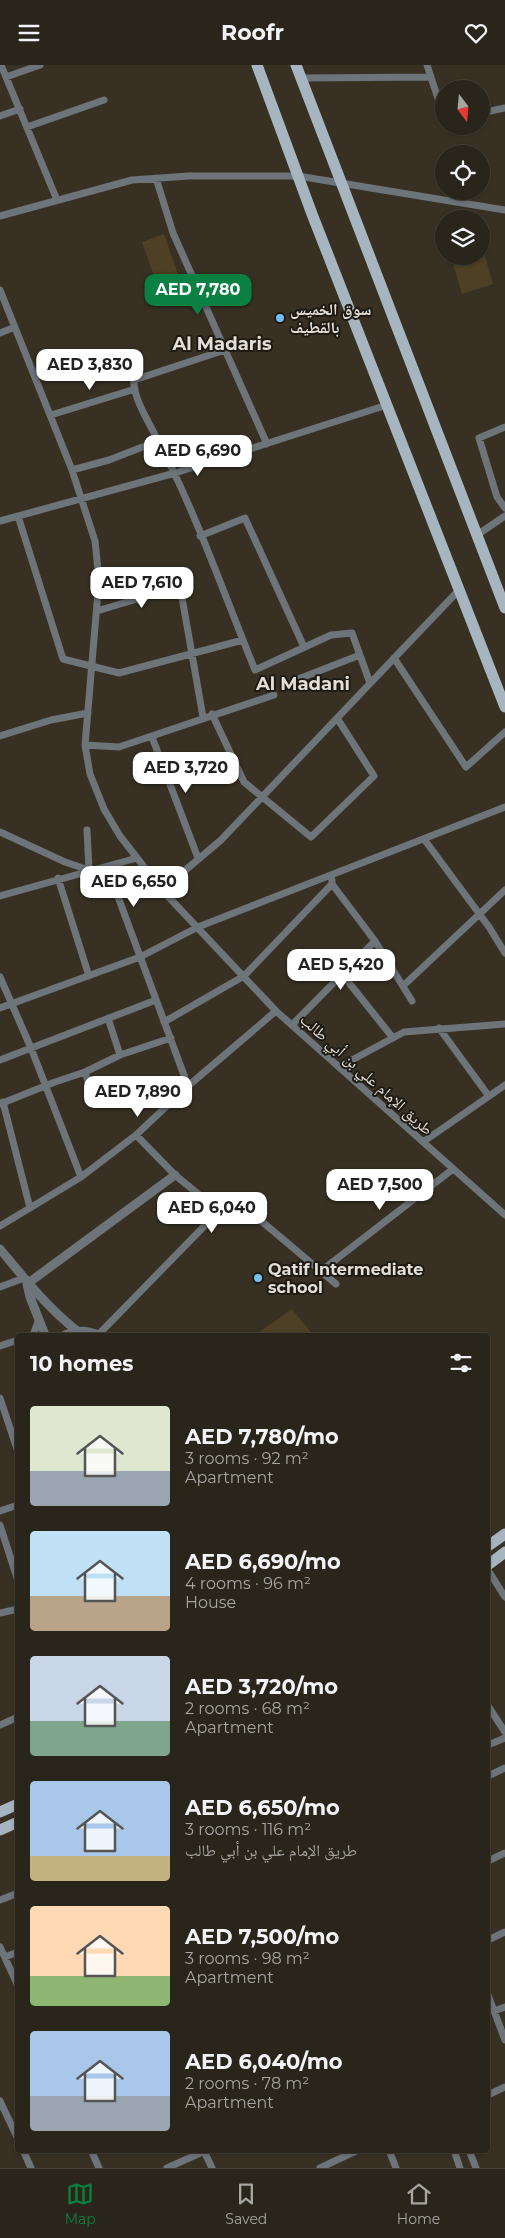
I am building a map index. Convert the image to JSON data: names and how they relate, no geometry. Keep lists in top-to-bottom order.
{
  "streets": {
    "street": ["طريق الإمام علي بن أبي طالب"]
  },
  "districts": ["Al Madaris", "Al Madani"],
  "places": ["سوق الخميس بالقطيف", "Qatif Intermediate school"],
  "north": "bottom",
  "page": {
    "header": "Roofr",
    "price": [
      "AED 7,780",
      "AED 3,830",
      "AED 6,690",
      "AED 7,610",
      "AED 3,720",
      "AED 6,650",
      "AED 5,420",
      "AED 7,890",
      "AED 7,500",
      "AED 6,040"
    ],
    "heading": "10 homes",
    "list": [
      {
        "name": "AED 7,780/mo",
        "note": "3 rooms · 92 m² · Apartment"
      },
      {
        "name": "AED 6,690/mo",
        "note": "4 rooms · 96 m² · House"
      },
      {
        "name": "AED 3,720/mo",
        "note": "2 rooms · 68 m² · Apartment"
      },
      {
        "name": "AED 6,650/mo",
        "note": "3 rooms · 116 m² · طريق الإمام علي بن أبي طالب"
      },
      {
        "name": "AED 7,500/mo",
        "note": "3 rooms · 98 m² · Apartment"
      },
      {
        "name": "AED 6,040/mo",
        "note": "2 rooms · 78 m² · Apartment"
      }
    ],
    "tabs": ["Map", "Saved", "Home"]
  }
}
